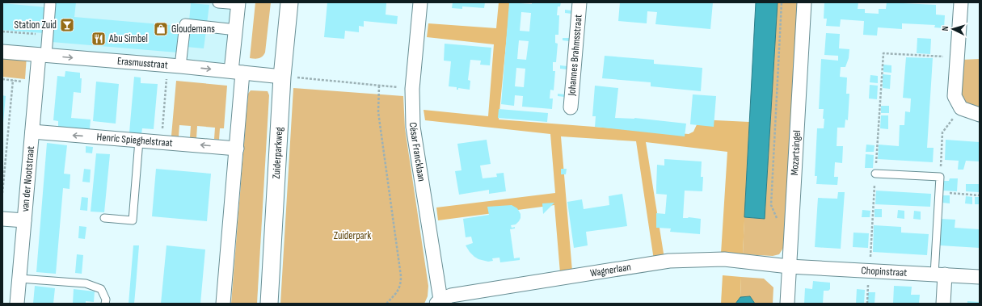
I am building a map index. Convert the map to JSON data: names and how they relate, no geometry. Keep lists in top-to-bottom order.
{
  "streets": {
    "street": [
      "Johannes Brahmsstraat",
      "Erasmusstraat",
      "Henric Spieghelstraat",
      "César Francklaan",
      "Zuiderparkweg",
      "Mozartsingel",
      "van der Nootstraat",
      "Wagnerlaan",
      "Chopinstraat"
    ]
  },
  "crossings": [
    ["Erasmusstraat", "Zuiderparkweg"],
    ["Erasmusstraat", "van der Nootstraat"],
    ["Henric Spieghelstraat", "van der Nootstraat"],
    ["César Francklaan", "Wagnerlaan"],
    ["Mozartsingel", "Wagnerlaan"],
    ["Mozartsingel", "Chopinstraat"],
    ["Wagnerlaan", "Chopinstraat"]
  ],
  "one_way": ["Erasmusstraat", "Henric Spieghelstraat"],
  "parks": ["Zuiderpark"],
  "places": {
    "bar": ["Station Zuid"],
    "shop": ["Gloudemans"],
    "restaurant": ["Abu Simbel"]
  },
  "north": "left"
}
